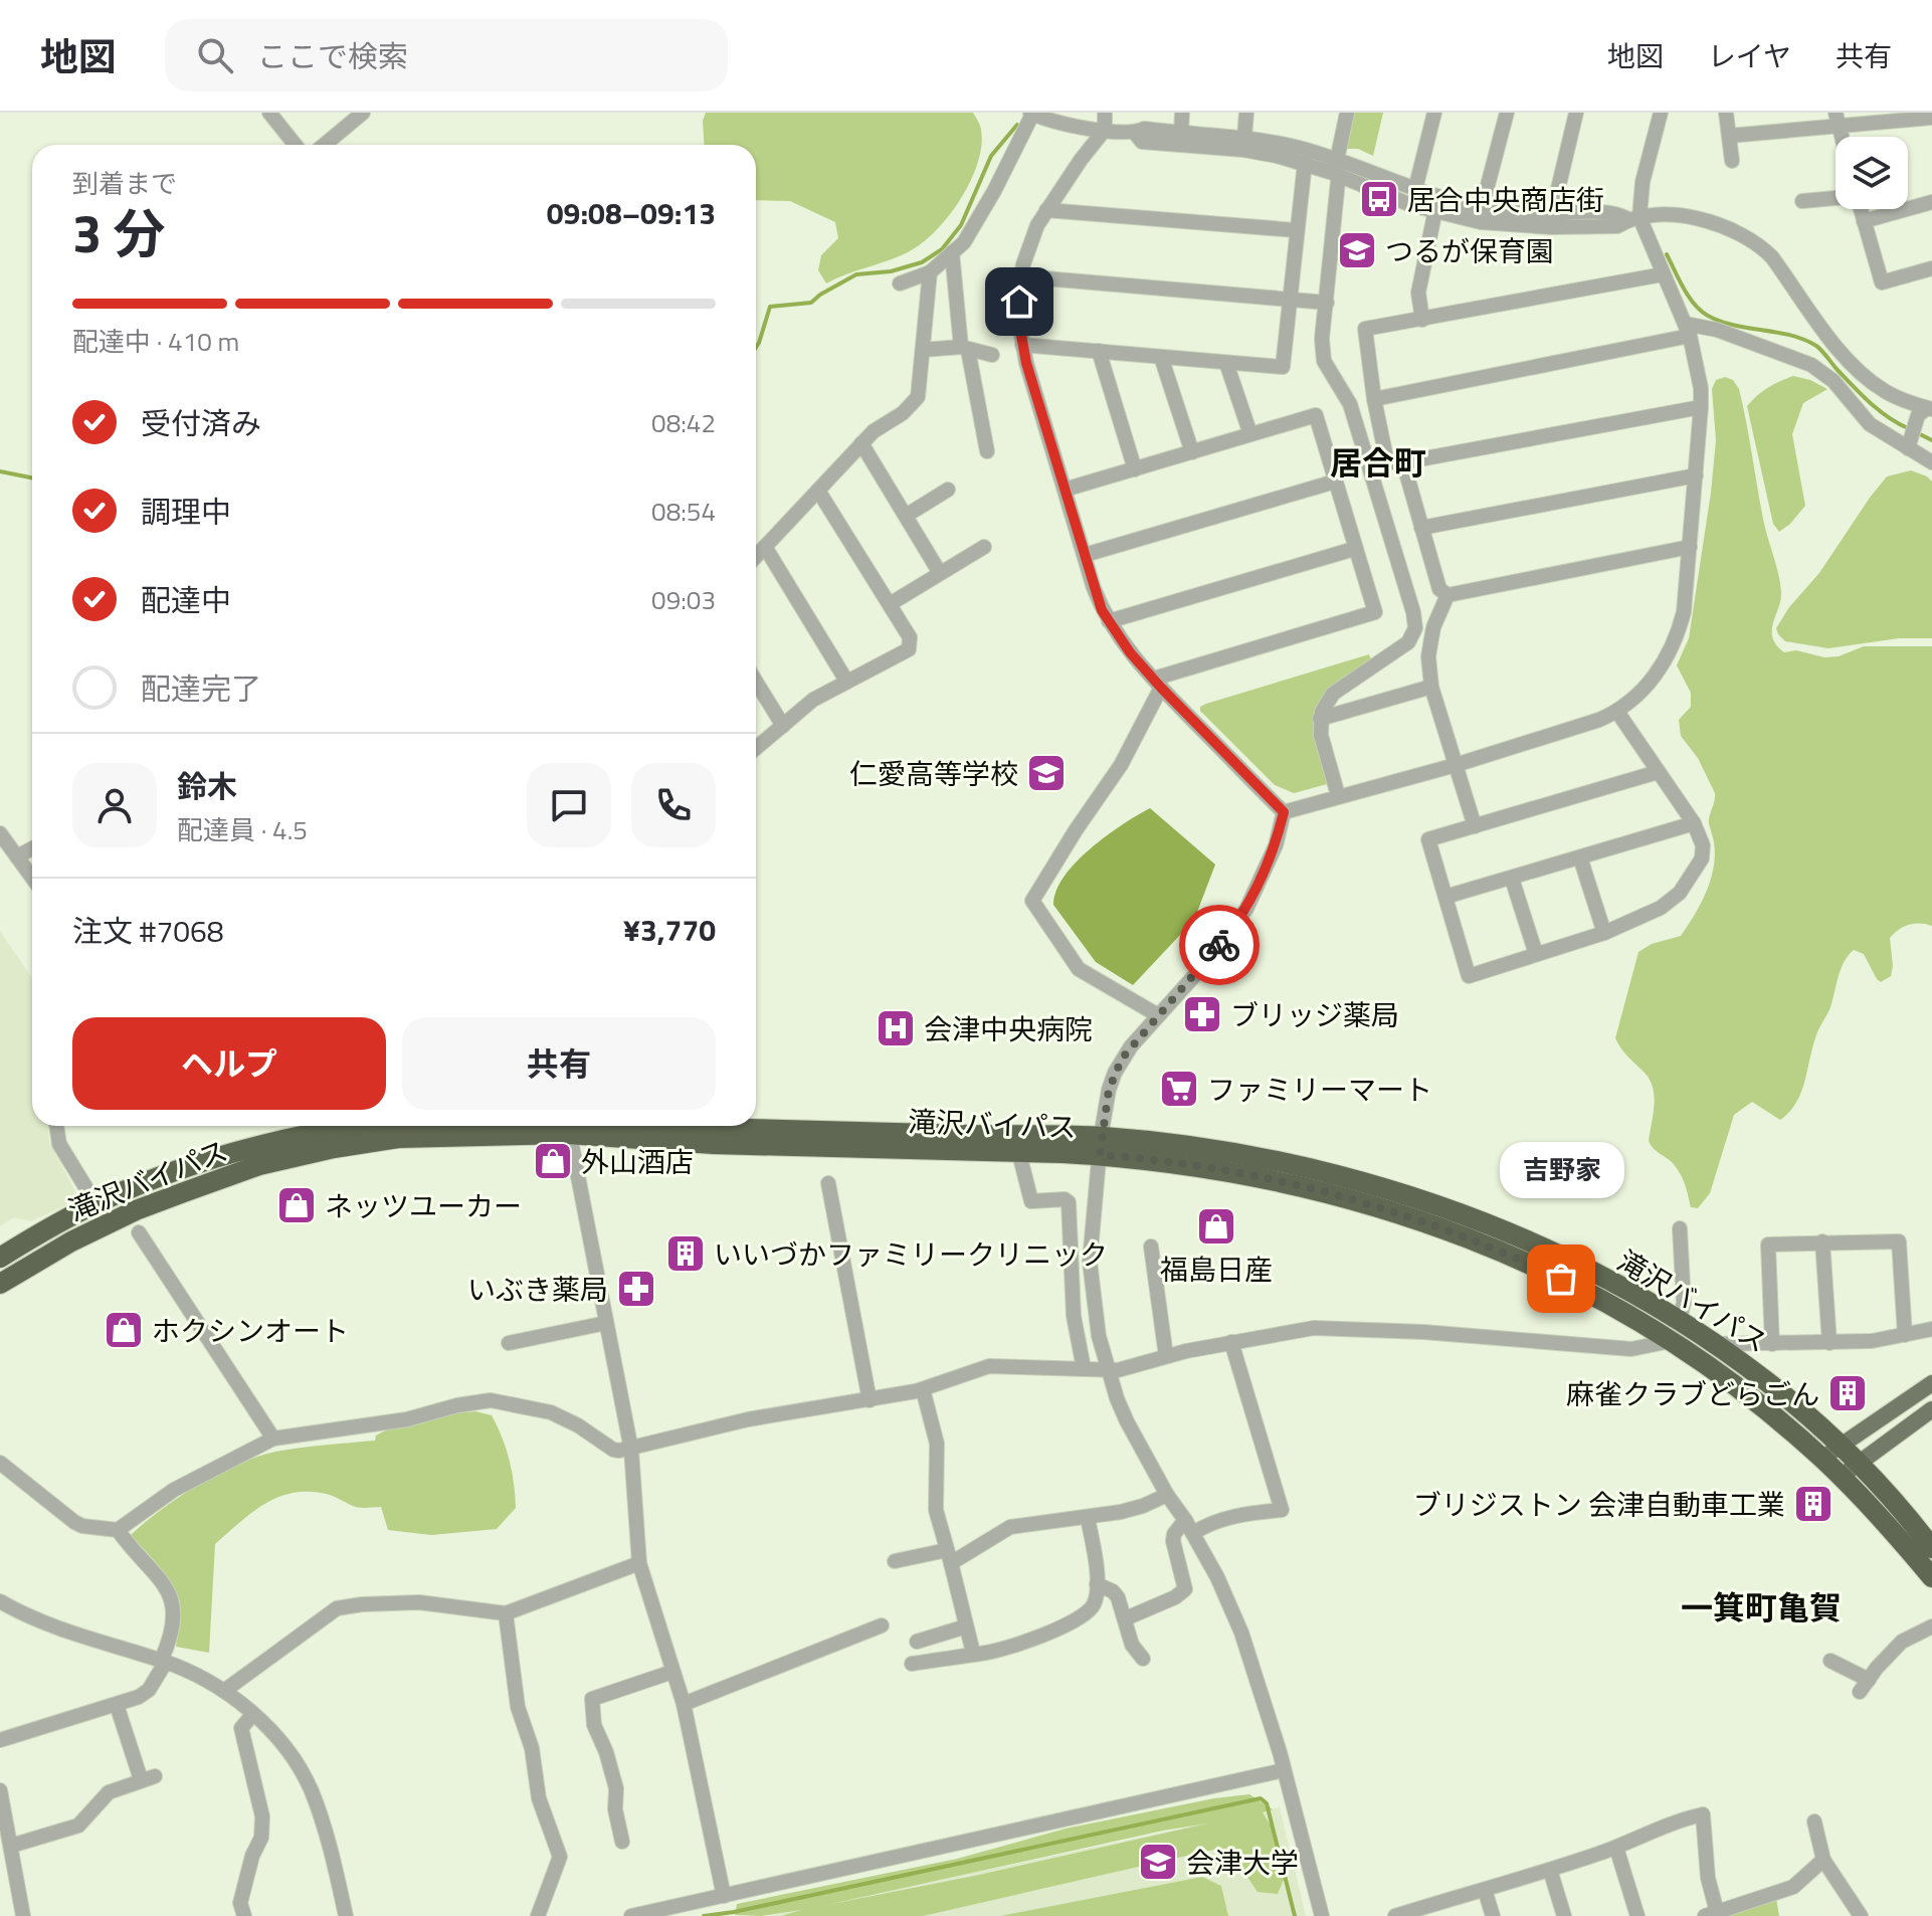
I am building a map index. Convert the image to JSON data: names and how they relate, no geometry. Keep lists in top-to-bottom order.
{
  "streets": {
    "highway": ["滝沢バイパス"]
  },
  "districts": ["居合町", "一箕町亀賀"],
  "places": {
    "bus stop": ["居合中央商店街"],
    "school or university": ["つるが保育園", "仁愛高等学校", "会津大学"],
    "pharmacy": ["ブリッジ薬局", "いぶき薬局"],
    "hospital": ["会津中央病院"],
    "supermarket": ["ファミリーマート"],
    "shop": [
      "外山酒店",
      "ネッツユーカー",
      "福島日産",
      "ホクシンオート"
    ],
    "building": ["いいづかファミリークリニック", "麻雀クラブどらごん", "ブリジストン 会津自動車工業"],
    "other": ["吉野家"]
  },
  "page": {
    "header": "地図",
    "search": "ここで検索",
    "nav": ["地図", "レイヤ", "共有"],
    "heading": ["3 分", "到着まで", "09:08–09:13"],
    "panel": [
      "鈴木",
      "配達員 · 4.5",
      "注文 #7068",
      "¥3,770"
    ],
    "bar": "配達中 · 410 m",
    "list": [
      ["受付済み", "08:42"],
      ["調理中", "08:54"],
      ["配達中", "09:03"],
      "配達完了"
    ],
    "buttons": ["ヘルプ", "共有"],
    "bubble": "吉野家"
  }
}
